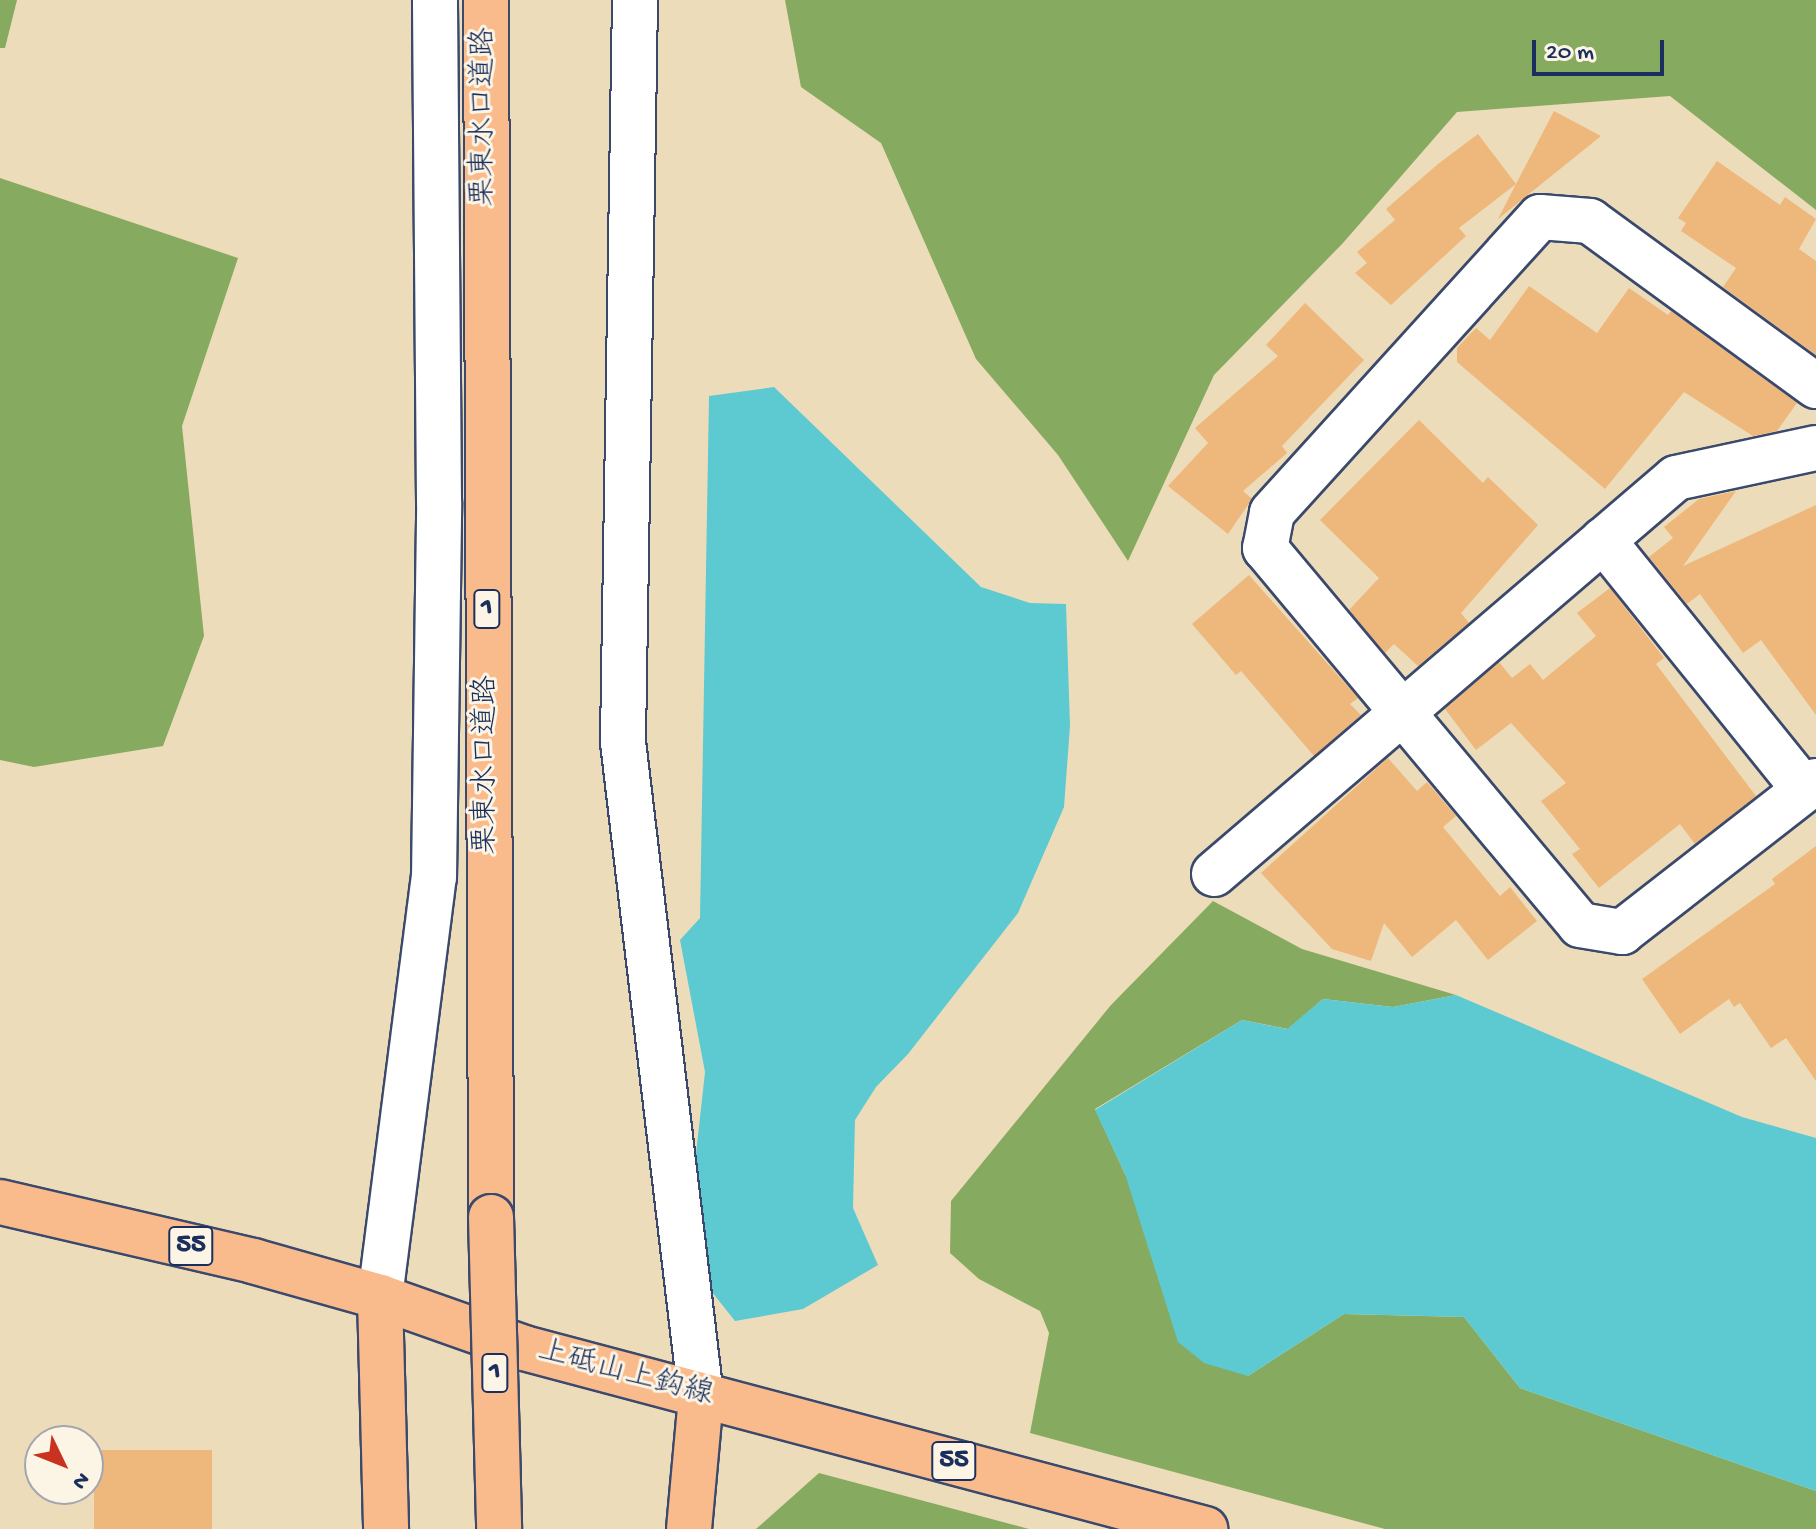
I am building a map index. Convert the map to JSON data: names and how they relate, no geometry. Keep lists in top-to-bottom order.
{
  "streets": {
    "main road": [
      "栗東水口道路",
      "1",
      "55",
      "上砥山上鈎線"
    ]
  },
  "scale_bar": "20 m",
  "north": "bottom right"
}
